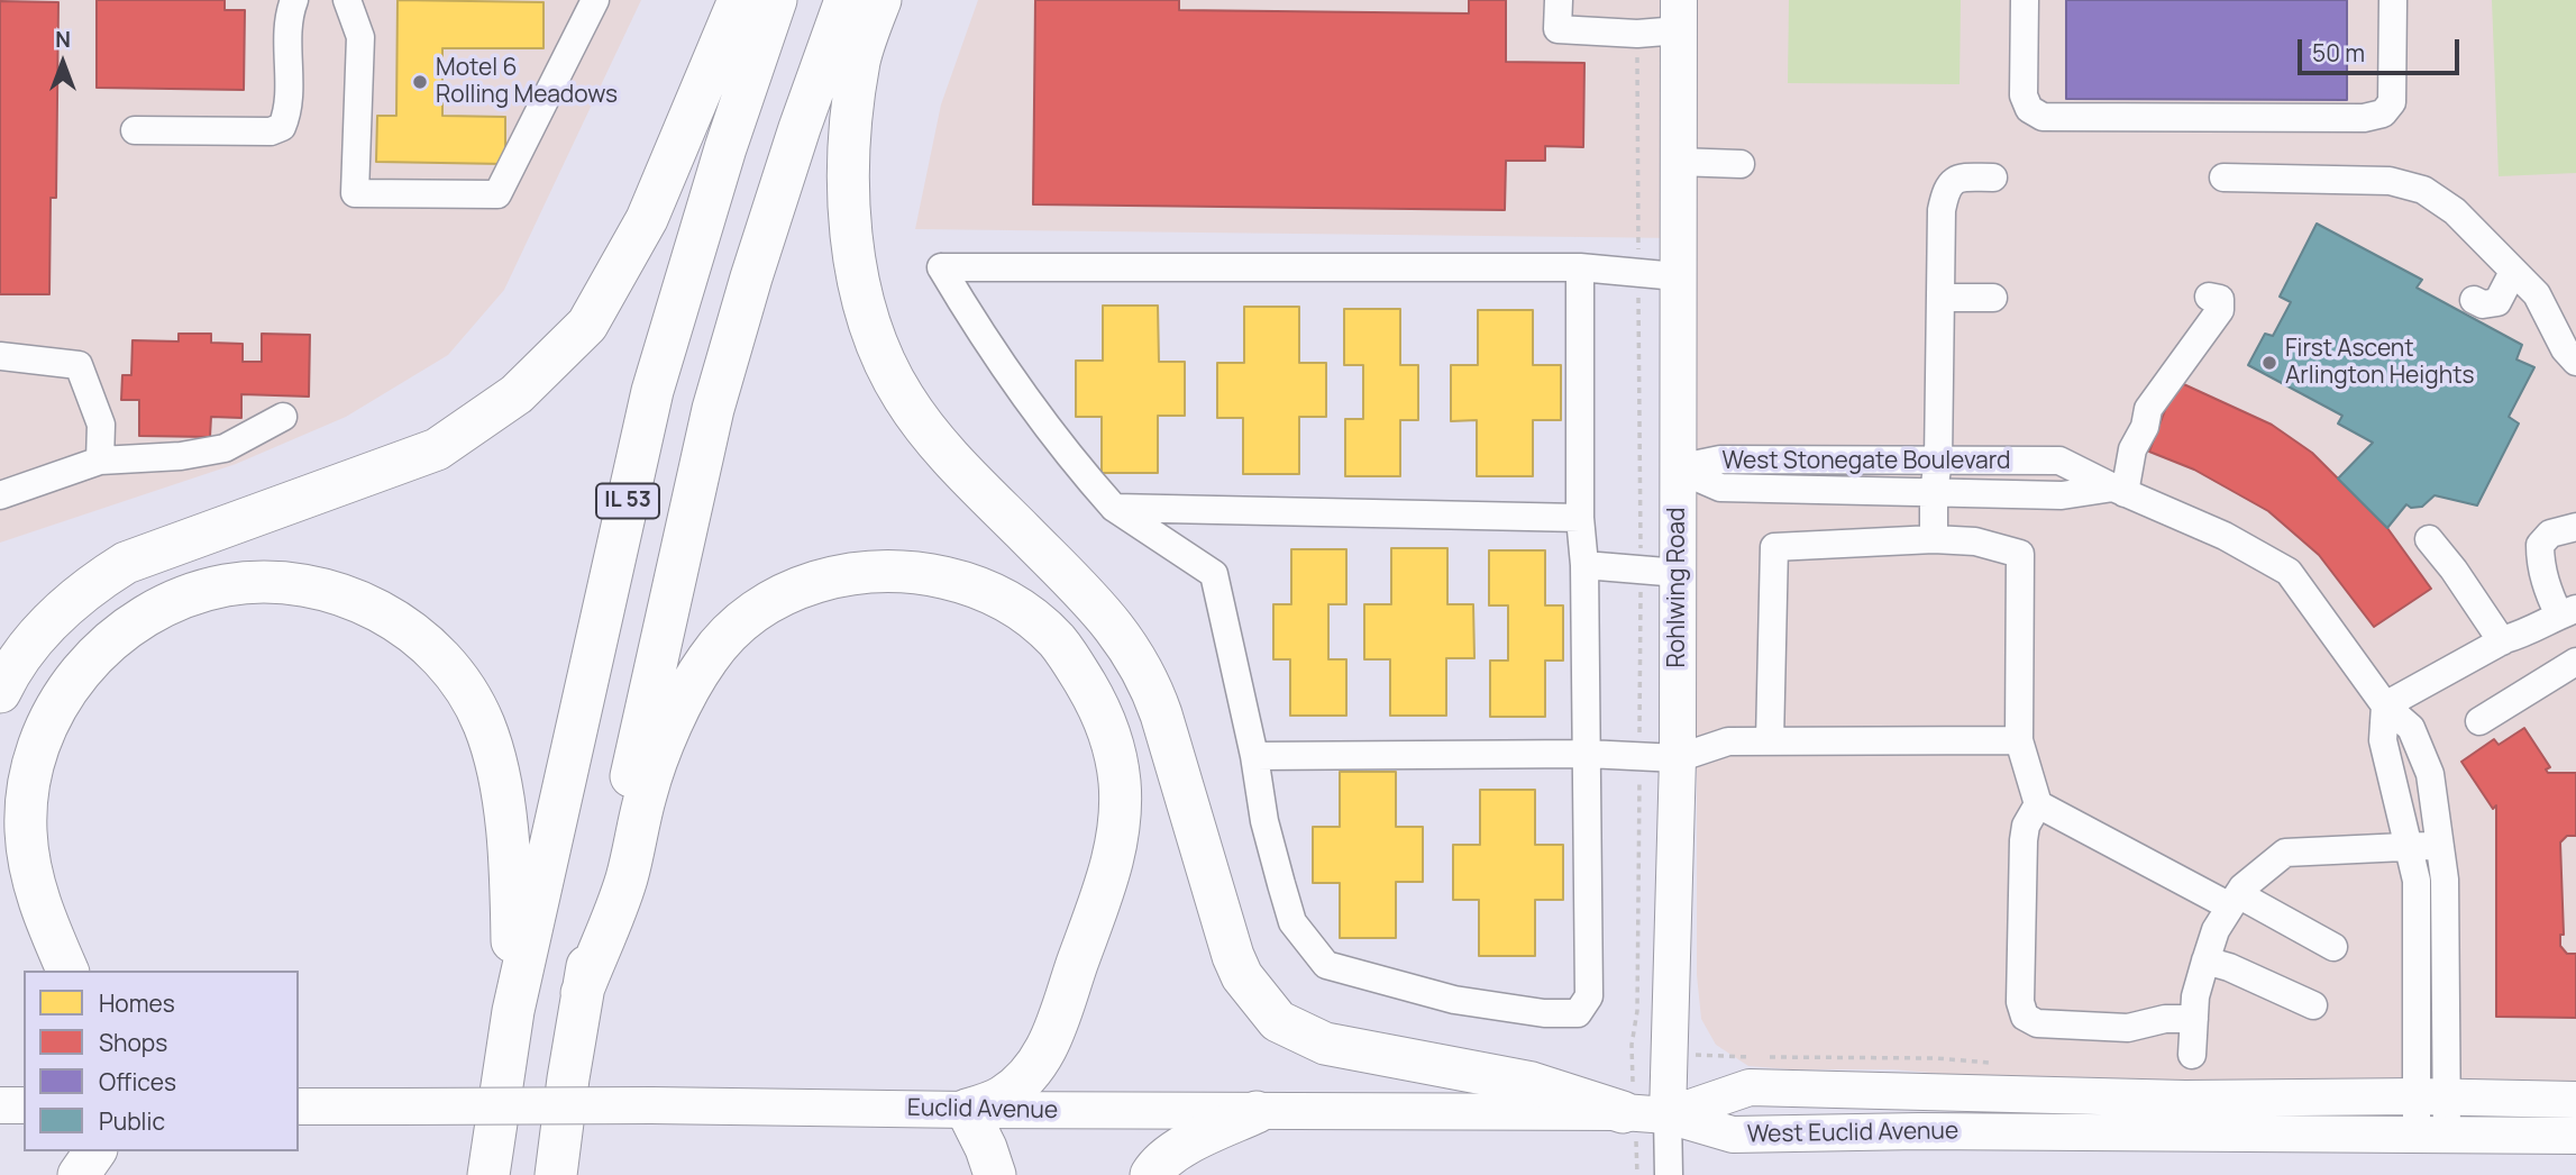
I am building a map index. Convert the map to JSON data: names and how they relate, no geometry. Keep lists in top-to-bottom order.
{
  "streets": {
    "highway": ["IL 53"],
    "main road": ["Rohlwing Road", "Euclid Avenue", "West Euclid Avenue"],
    "street": ["West Stonegate Boulevard"]
  },
  "crossings": [
    ["West Stonegate Boulevard", "Rohlwing Road"],
    ["West Stonegate Boulevard", "West Euclid Avenue"],
    ["Rohlwing Road", "Euclid Avenue"],
    ["Rohlwing Road", "West Euclid Avenue"],
    ["Euclid Avenue", "West Euclid Avenue"]
  ],
  "places": ["Motel 6 Rolling Meadows", "First Ascent Arlington Heights"],
  "legend": [
    "Homes",
    "Shops",
    "Offices",
    "Public"
  ],
  "scale_bar": "50 m",
  "north": "top"
}
